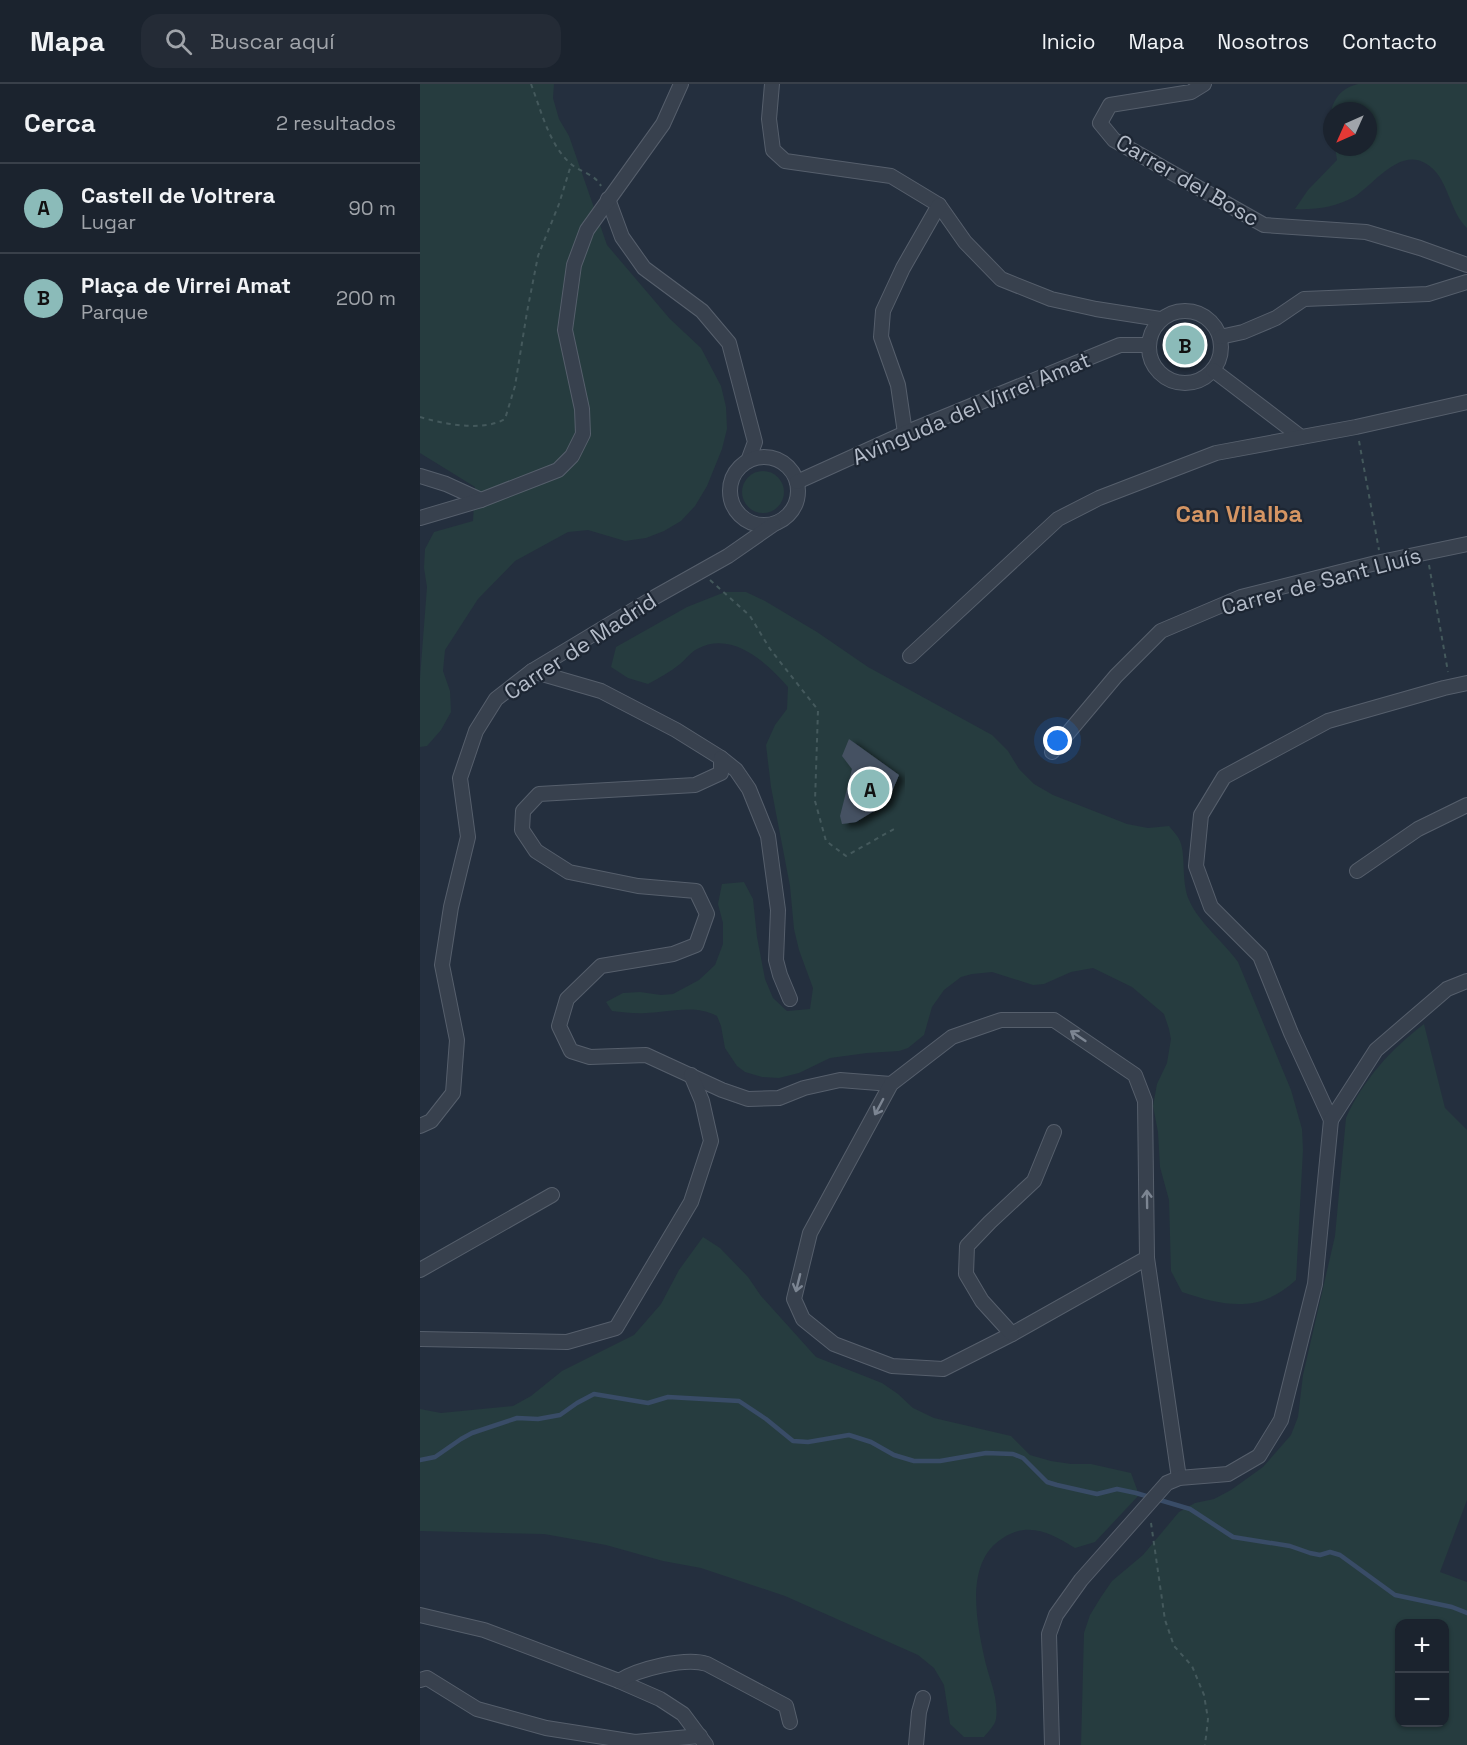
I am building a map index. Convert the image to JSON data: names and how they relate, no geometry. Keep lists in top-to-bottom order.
{
  "streets": {
    "street": [
      "Carrer del Bosc",
      "Avinguda del Virrei Amat",
      "Carrer de Sant Lluís",
      "Carrer de Madrid"
    ]
  },
  "crossings": [
    ["Avinguda del Virrei Amat", "Carrer de Madrid"]
  ],
  "districts": ["Can Vilalba"],
  "north": "bottom left",
  "page": {
    "header": "Mapa",
    "search": "Buscar aquí",
    "nav": [
      "Inicio",
      "Mapa",
      "Nosotros",
      "Contacto"
    ],
    "heading": ["Cerca", "2 resultados"],
    "list": [
      {
        "mark": "A",
        "name": "Castell de Voltrera",
        "note": "Lugar",
        "value": "90 m"
      },
      {
        "mark": "B",
        "name": "Plaça de Virrei Amat",
        "note": "Parque",
        "value": "200 m"
      }
    ],
    "pins": ["B", "A"],
    "map_buttons": ["+", "−"]
  }
}
